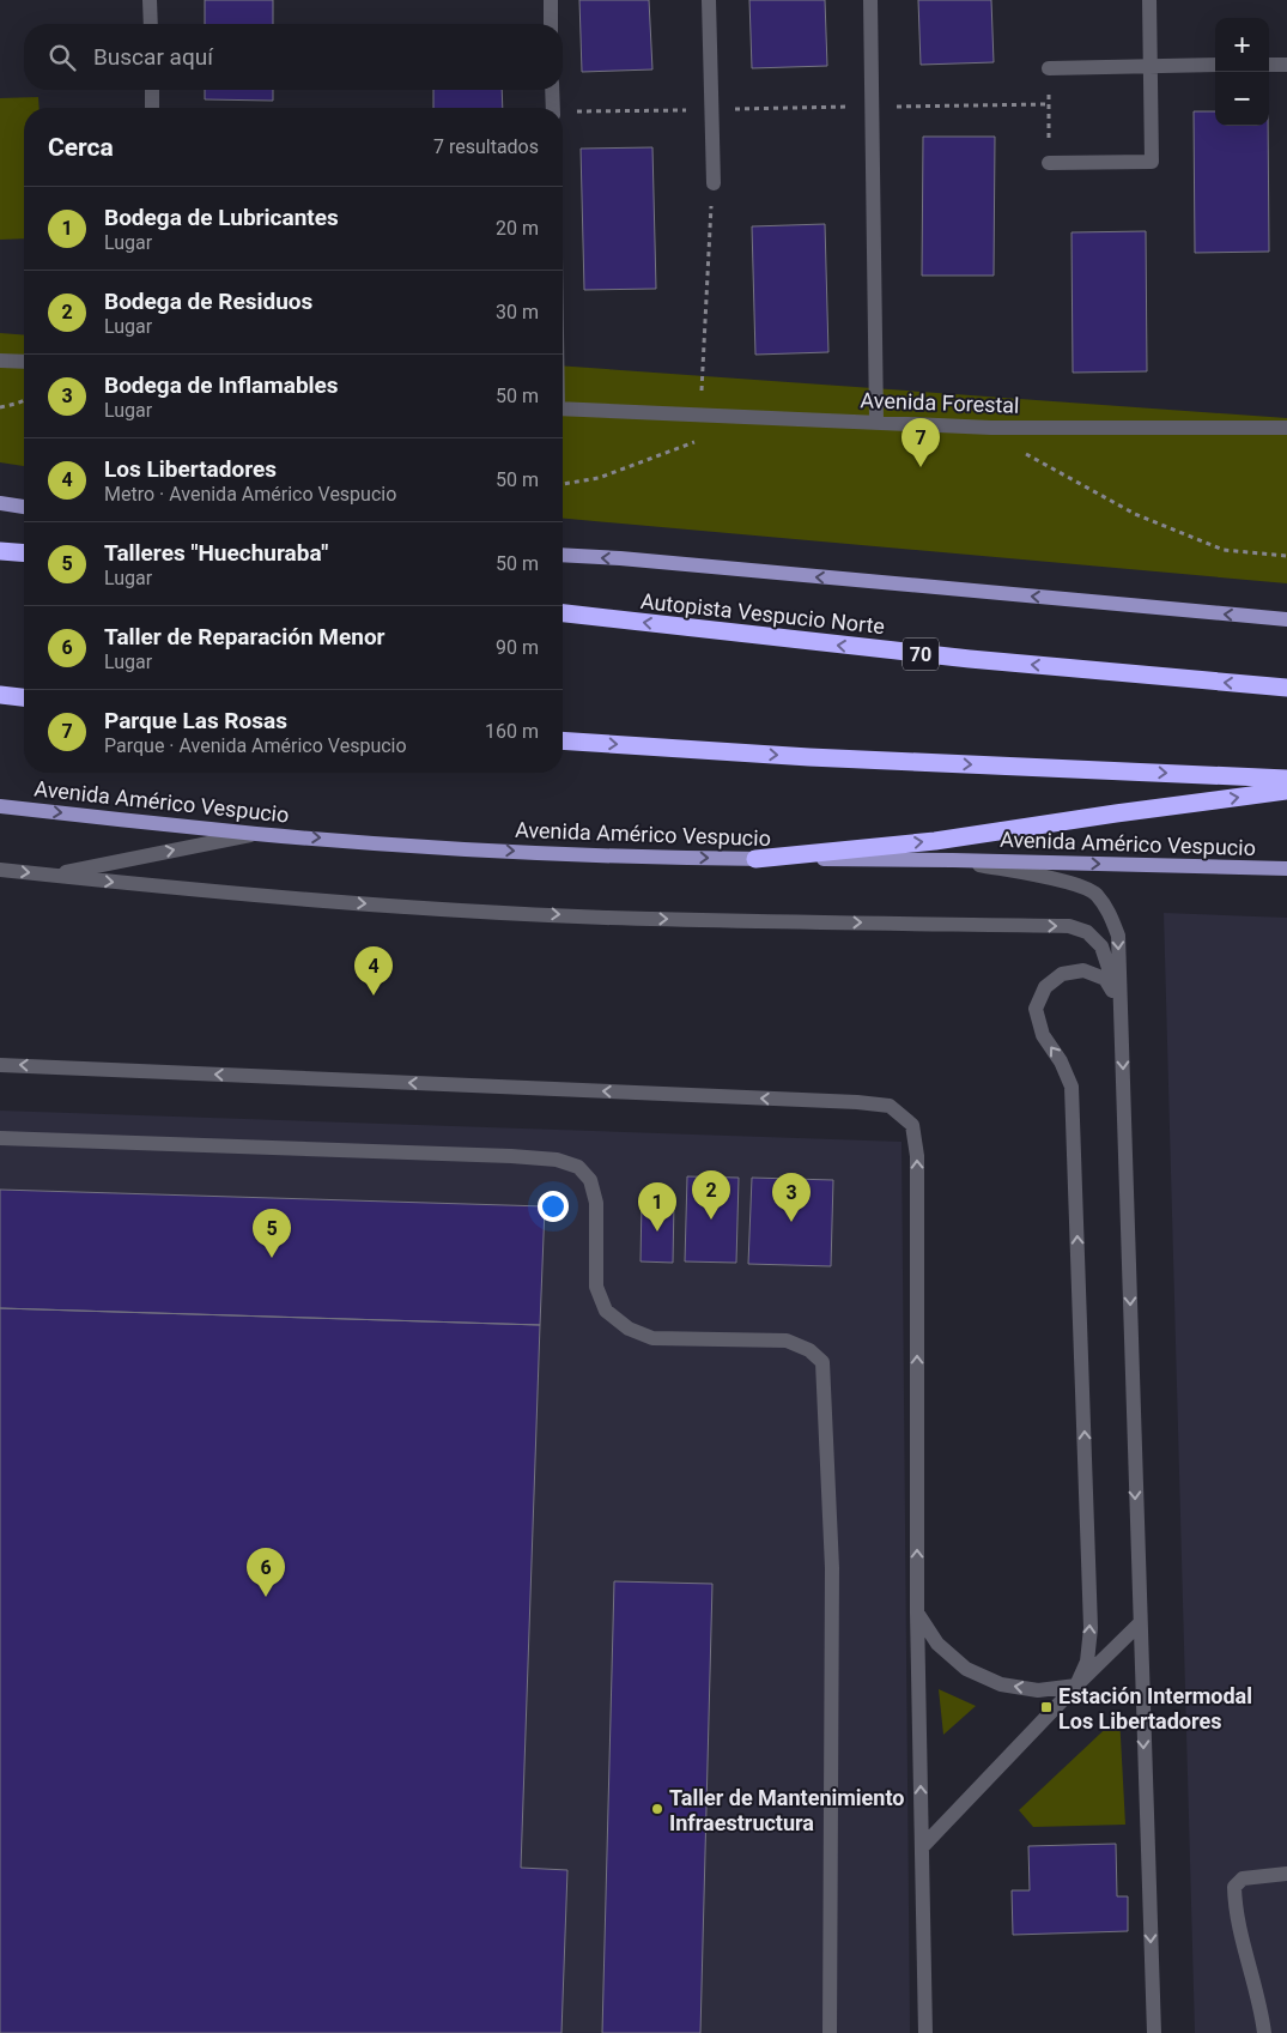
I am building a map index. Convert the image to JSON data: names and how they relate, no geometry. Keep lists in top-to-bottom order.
{
  "streets": {
    "highway": ["Autopista Vespucio Norte", "70"],
    "main road": ["Avenida Américo Vespucio"],
    "street": ["Avenida Forestal"]
  },
  "one_way": ["Avenida Américo Vespucio"],
  "places": {
    "transit": ["Estación Intermodal Los Libertadores"],
    "other": ["Taller de Mantenimiento Infraestructura"]
  },
  "page": {
    "map_buttons": ["+", "−"],
    "search": "Buscar aquí",
    "heading": ["Cerca", "7 resultados"],
    "list": [
      {
        "mark": "1",
        "name": "Bodega de Lubricantes",
        "note": "Lugar",
        "value": "20 m"
      },
      {
        "mark": "2",
        "name": "Bodega de Residuos",
        "note": "Lugar",
        "value": "30 m"
      },
      {
        "mark": "3",
        "name": "Bodega de Inflamables",
        "note": "Lugar",
        "value": "50 m"
      },
      {
        "mark": "4",
        "name": "Los Libertadores",
        "note": "Metro · Avenida Américo Vespucio",
        "value": "50 m"
      },
      {
        "mark": "5",
        "name": "Talleres \"Huechuraba\"",
        "note": "Lugar",
        "value": "50 m"
      },
      {
        "mark": "6",
        "name": "Taller de Reparación Menor",
        "note": "Lugar",
        "value": "90 m"
      },
      {
        "mark": "7",
        "name": "Parque Las Rosas",
        "note": "Parque · Avenida Américo Vespucio",
        "value": "160 m"
      }
    ],
    "pins": [
      "7",
      "4",
      "2",
      "3",
      "1",
      "5",
      "6"
    ]
  }
}
